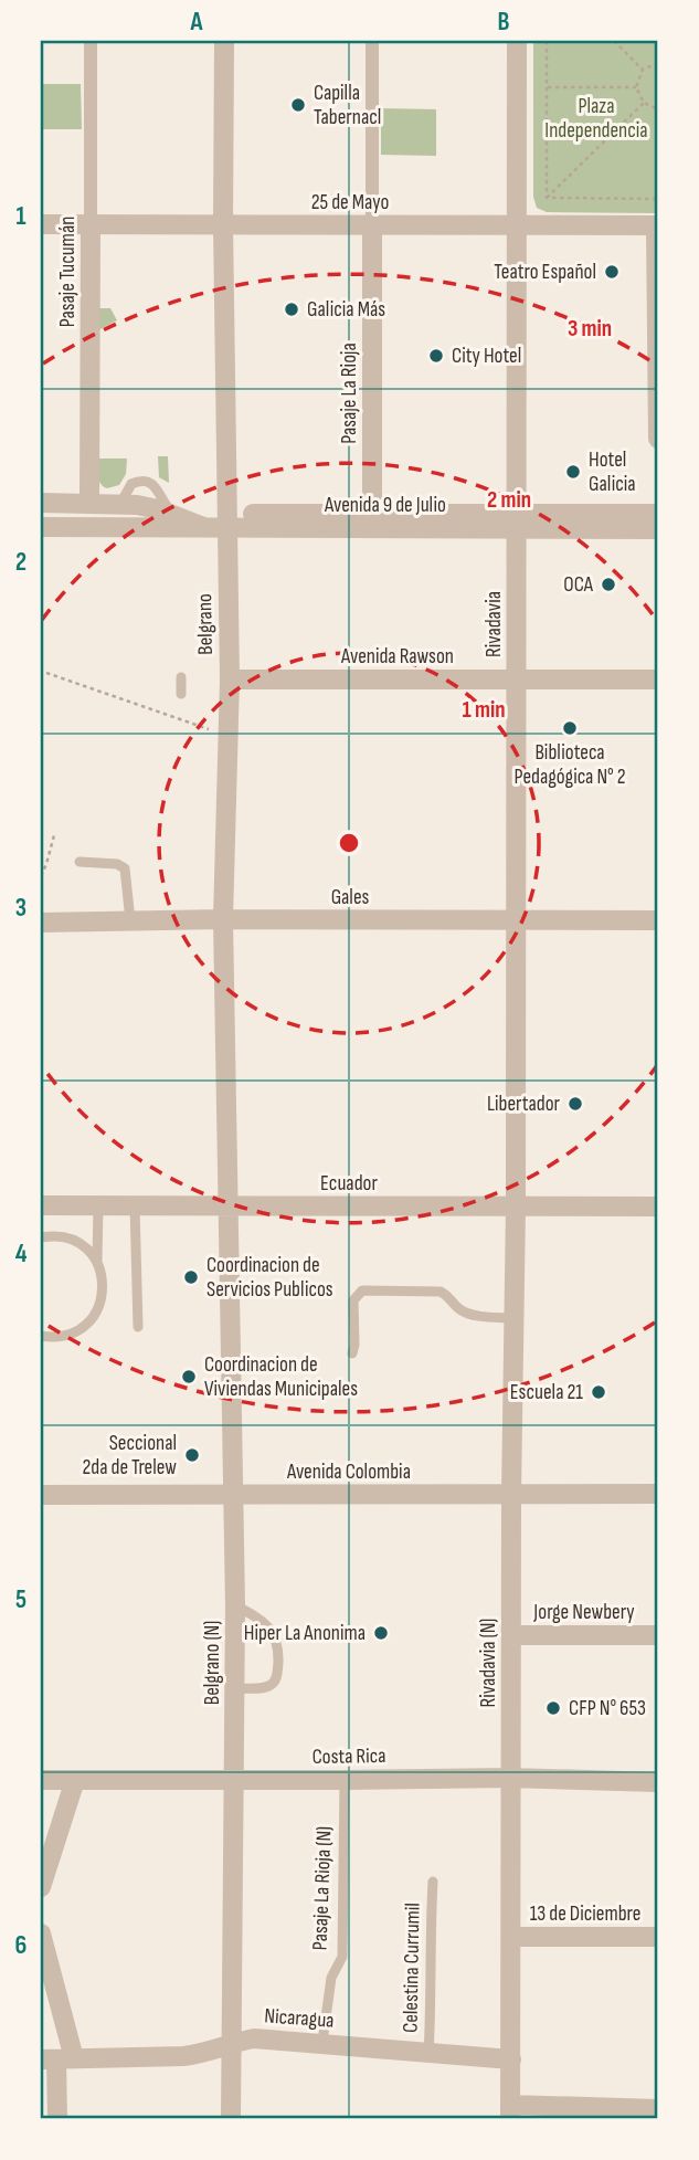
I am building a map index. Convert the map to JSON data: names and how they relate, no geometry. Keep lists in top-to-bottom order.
{
  "streets": {
    "street": [
      "25 de Mayo",
      "Pasaje Tucumán",
      "Pasaje La Rioja",
      "Avenida 9 de Julio",
      "Belgrano",
      "Rivadavia",
      "Avenida Rawson",
      "Gales",
      "Ecuador",
      "Avenida Colombia",
      "Jorge Newbery",
      "Belgrano (N)",
      "Rivadavia (N)",
      "Costa Rica",
      "13 de Diciembre",
      "Nicaragua"
    ],
    "lane": ["Pasaje La Rioja (N)", "Celestina Currumil"]
  },
  "crossings": [
    ["25 de Mayo", "Pasaje Tucumán"],
    ["25 de Mayo", "Pasaje La Rioja"],
    ["25 de Mayo", "Belgrano"],
    ["25 de Mayo", "Rivadavia"],
    ["Pasaje Tucumán", "Avenida 9 de Julio"],
    ["Pasaje La Rioja", "Avenida 9 de Julio"],
    ["Avenida 9 de Julio", "Belgrano"],
    ["Avenida 9 de Julio", "Rivadavia"],
    ["Belgrano", "Avenida Rawson"],
    ["Belgrano", "Gales"],
    ["Belgrano", "Ecuador"],
    ["Belgrano", "Belgrano (N)"],
    ["Rivadavia", "Avenida Rawson"],
    ["Rivadavia", "Gales"],
    ["Rivadavia", "Ecuador"],
    ["Rivadavia", "Rivadavia (N)"],
    ["Ecuador", "Belgrano (N)"],
    ["Ecuador", "Rivadavia (N)"],
    ["Avenida Colombia", "Belgrano (N)"],
    ["Avenida Colombia", "Rivadavia (N)"],
    ["Jorge Newbery", "Rivadavia (N)"],
    ["Belgrano (N)", "Costa Rica"],
    ["Belgrano (N)", "Nicaragua"],
    ["Rivadavia (N)", "Costa Rica"],
    ["Rivadavia (N)", "13 de Diciembre"],
    ["Rivadavia (N)", "Nicaragua"],
    ["Costa Rica", "Pasaje La Rioja (N)"],
    ["Pasaje La Rioja (N)", "Nicaragua"],
    ["Celestina Currumil", "Nicaragua"]
  ],
  "parks": ["Plaza Independencia"],
  "places": [
    "Capilla Tabernacl",
    "Teatro Español",
    "Galicia Más",
    "City Hotel",
    "Hotel Galicia",
    "OCA",
    "Biblioteca Pedagógica N° 2",
    "Libertador",
    "Coordinacion de Servicios Publicos",
    "Coordinacion de Viviendas Municipales",
    "Escuela 21",
    "Seccional 2da de Trelew",
    "Hiper La Anonima",
    "CFP N° 653"
  ],
  "grid": {
    "columns": ["A", "B"],
    "rows": [
      "1",
      "2",
      "3",
      "4",
      "5",
      "6"
    ]
  },
  "rings": ["3 min", "2 min", "1 min"]
}
